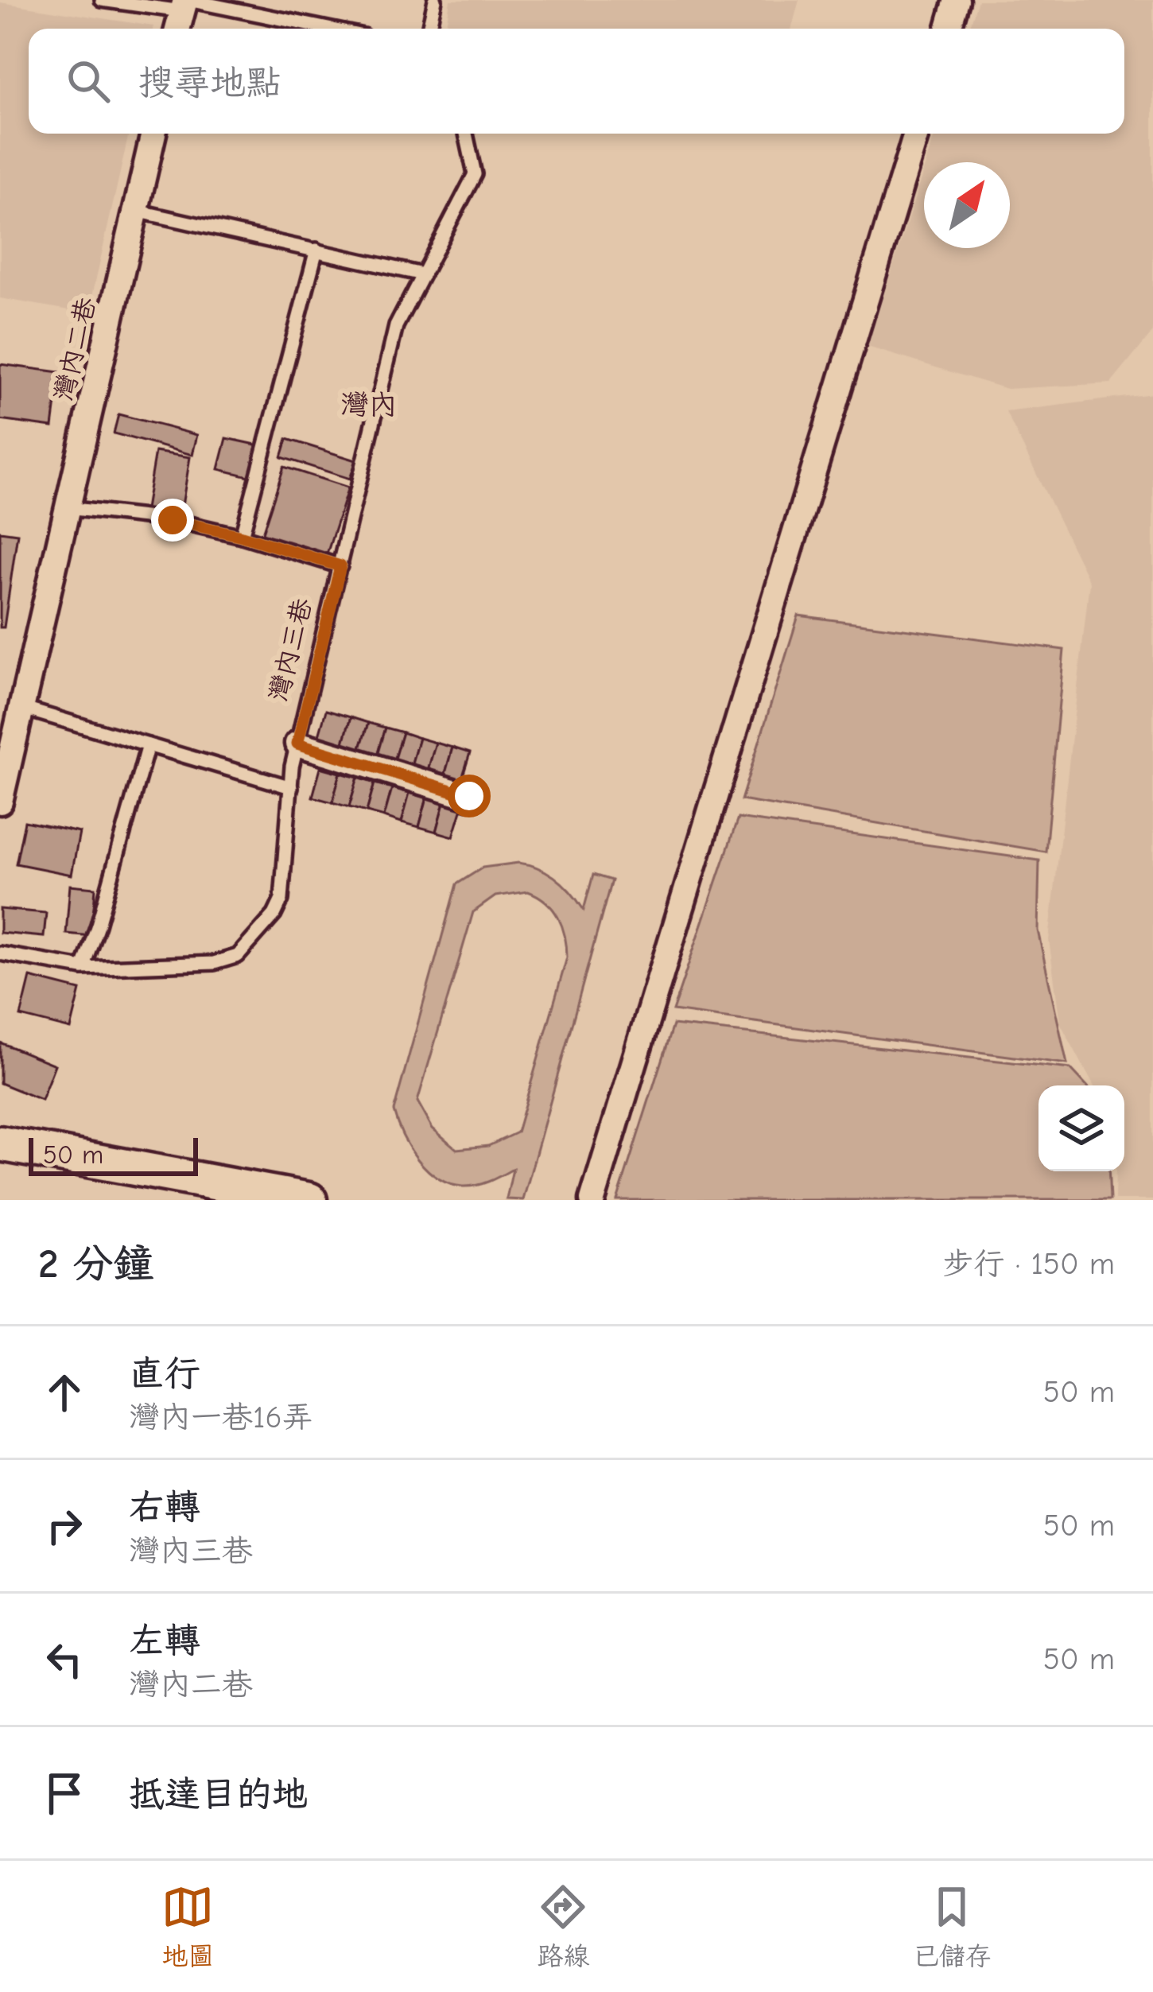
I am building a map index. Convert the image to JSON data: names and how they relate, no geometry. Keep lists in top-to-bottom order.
{
  "streets": {
    "street": ["灣內二巷"],
    "lane": ["灣內三巷"]
  },
  "districts": ["灣内"],
  "scale_bar": "50 m",
  "north": "top right",
  "page": {
    "search": "搜尋地點",
    "scale": "50 m",
    "heading": ["2 分鐘", "步行 · 150 m"],
    "list": [
      ["直行", "灣內一巷16弄", "50 m"],
      ["右轉", "灣內三巷", "50 m"],
      ["左轉", "灣內二巷", "50 m"],
      "抵達目的地"
    ],
    "nav": ["地圖", "路線", "已儲存"]
  }
}
